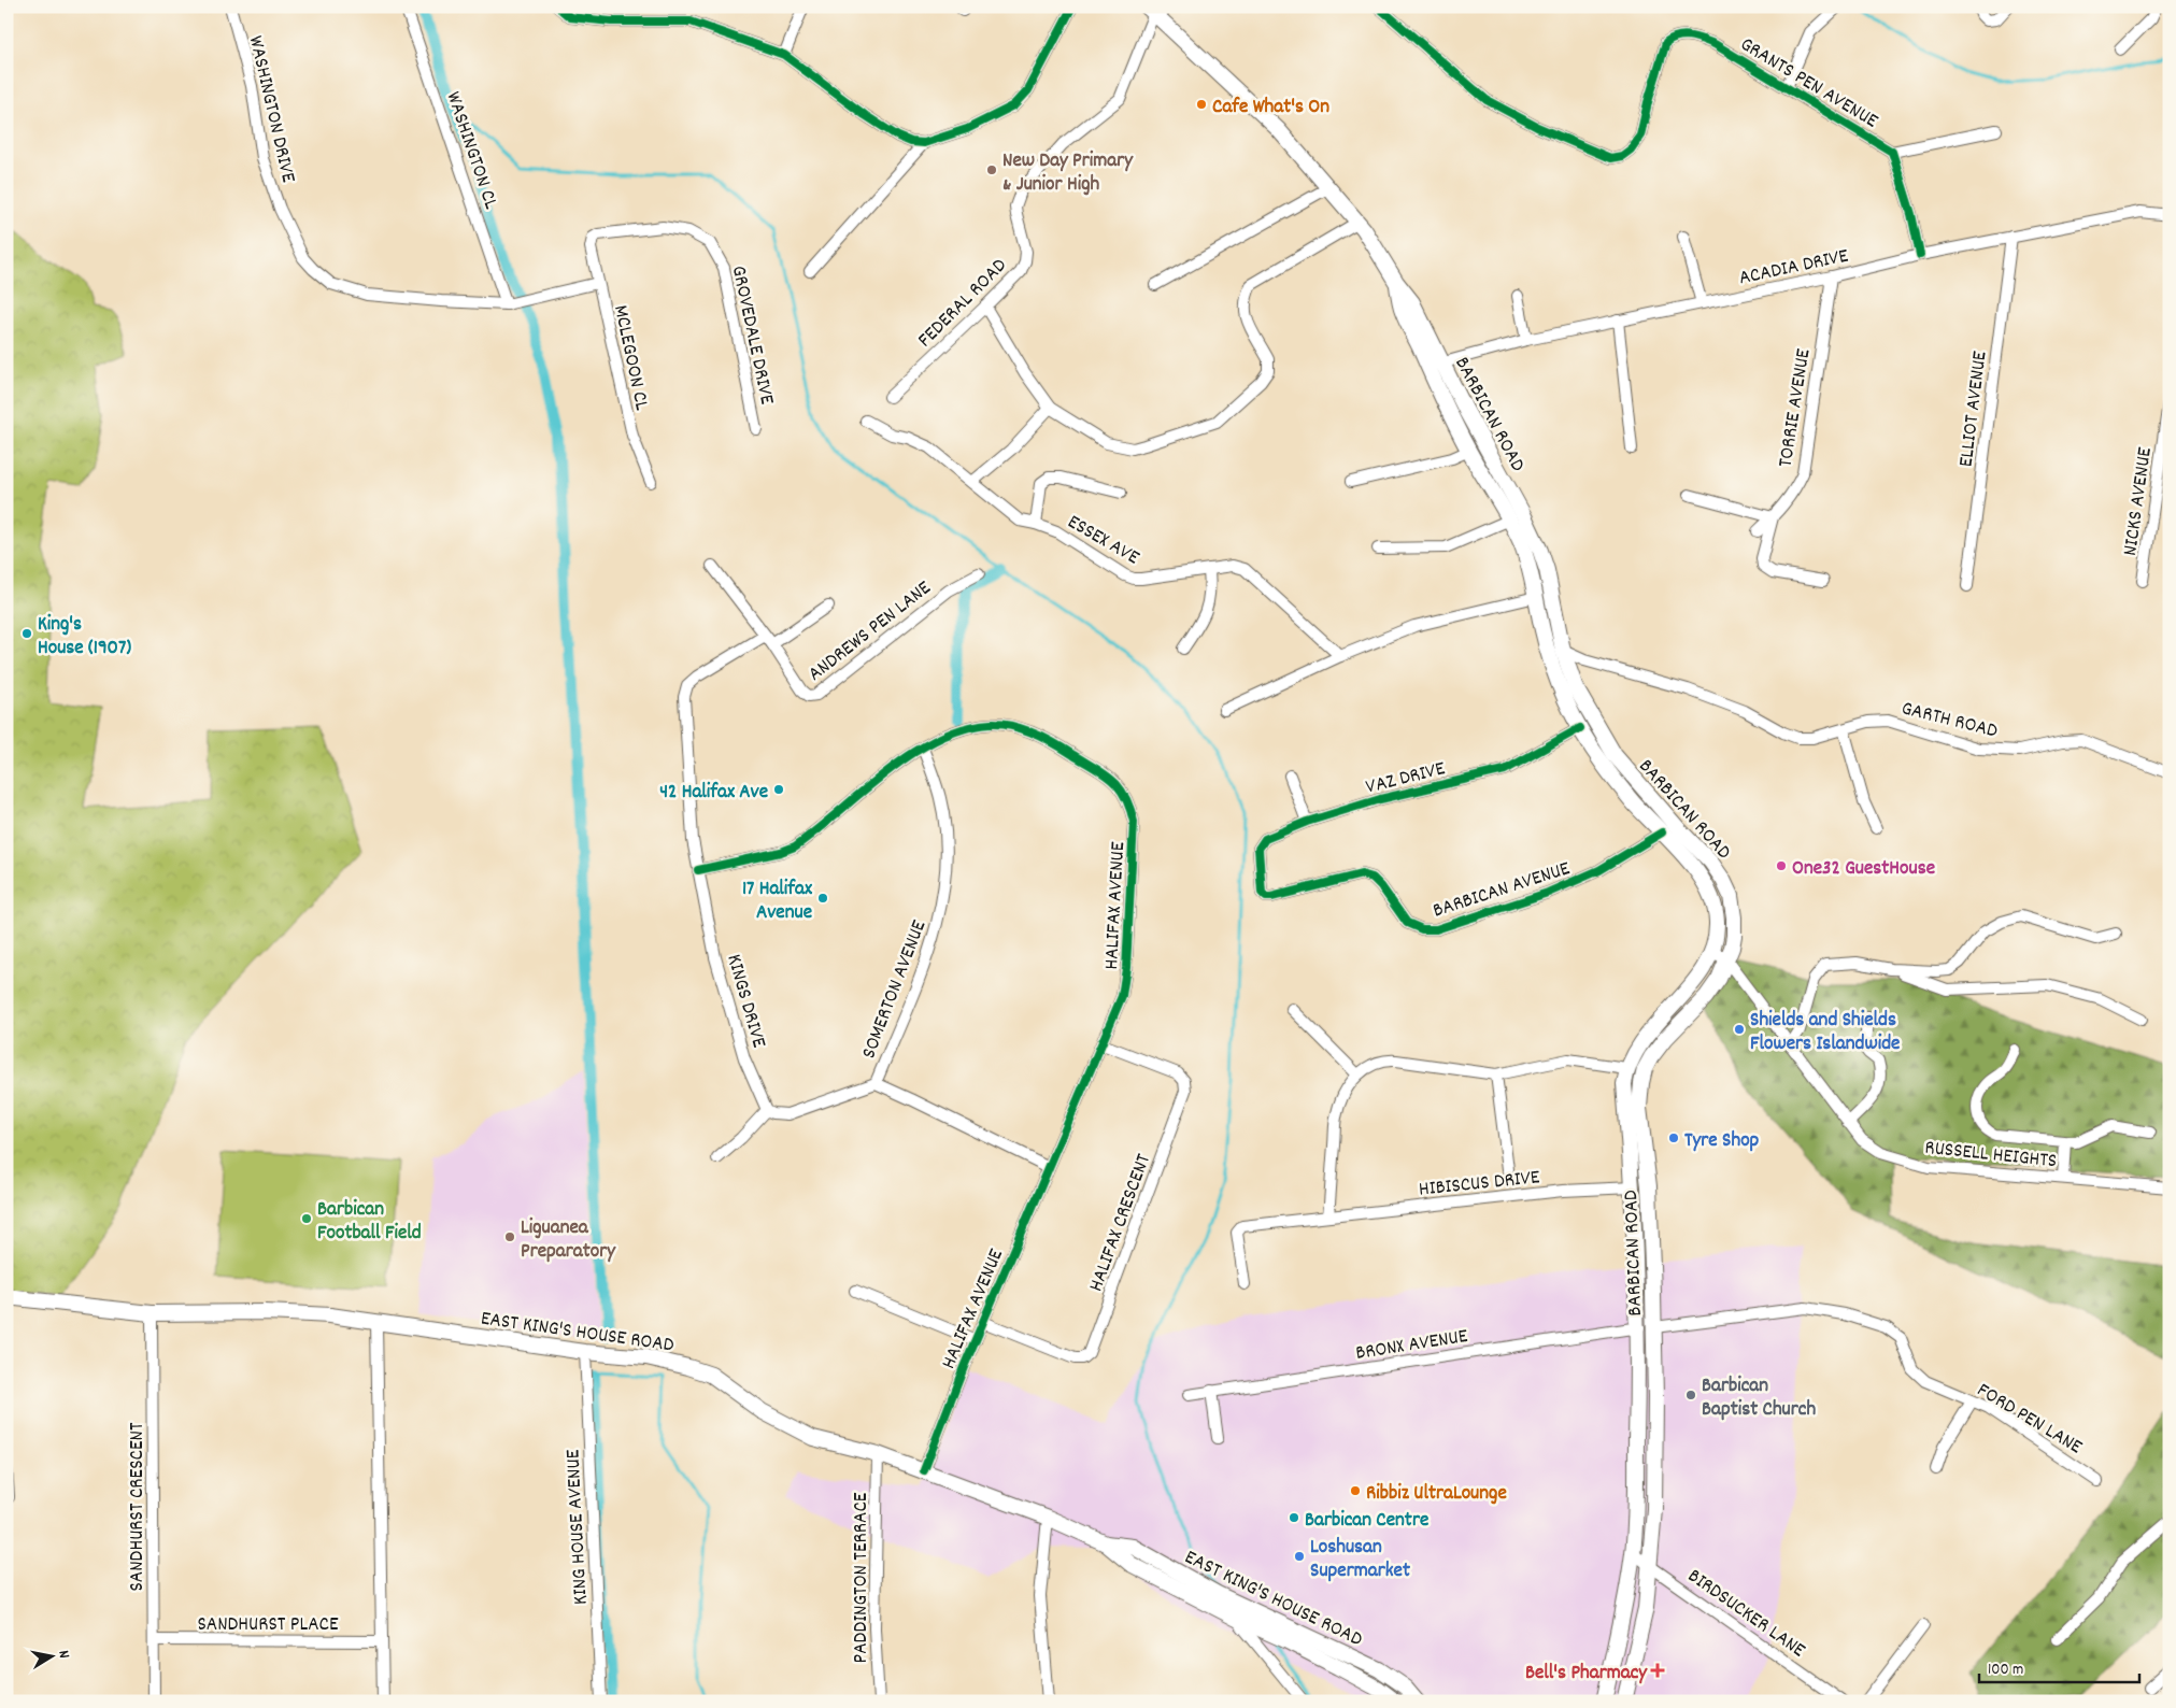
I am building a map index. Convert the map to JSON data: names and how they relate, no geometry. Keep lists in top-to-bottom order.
{
  "streets": {
    "main road": ["BARBICAN ROAD", "EAST KING'S HOUSE ROAD"],
    "street": [
      "GRANTS PEN AVENUE",
      "WASHINGTON DRIVE",
      "WASHINGTON CL",
      "ACADIA DRIVE",
      "FEDERAL ROAD",
      "GROVEDALE DRIVE",
      "MCLEGOON CL",
      "TORRIE AVENUE",
      "ELLIOT AVENUE",
      "NICKS AVENUE",
      "ESSEX AVE",
      "ANDREWS PEN LANE",
      "GARTH ROAD",
      "VAZ DRIVE",
      "BARBICAN AVENUE",
      "HALIFAX AVENUE",
      "SOMERTON AVENUE",
      "KINGS DRIVE",
      "RUSSELL HEIGHTS",
      "HIBISCUS DRIVE",
      "HALIFAX CRESCENT",
      "BRONX AVENUE",
      "FORD PEN LANE",
      "SANDHURST CRESCENT",
      "KING HOUSE AVENUE",
      "PADDINGTON TERRACE",
      "BIRDSUCKER LANE",
      "SANDHURST PLACE"
    ]
  },
  "crossings": [
    ["GRANTS PEN AVENUE", "ACADIA DRIVE"],
    ["WASHINGTON DRIVE", "WASHINGTON CL"],
    ["WASHINGTON DRIVE", "MCLEGOON CL"],
    ["ACADIA DRIVE", "TORRIE AVENUE"],
    ["ACADIA DRIVE", "ELLIOT AVENUE"],
    ["ACADIA DRIVE", "BARBICAN ROAD"],
    ["FEDERAL ROAD", "BARBICAN ROAD"],
    ["GROVEDALE DRIVE", "MCLEGOON CL"],
    ["BARBICAN ROAD", "GARTH ROAD"],
    ["BARBICAN ROAD", "VAZ DRIVE"],
    ["BARBICAN ROAD", "BARBICAN AVENUE"],
    ["BARBICAN ROAD", "RUSSELL HEIGHTS"],
    ["BARBICAN ROAD", "HIBISCUS DRIVE"],
    ["BARBICAN ROAD", "BRONX AVENUE"],
    ["BARBICAN ROAD", "FORD PEN LANE"],
    ["BARBICAN ROAD", "BIRDSUCKER LANE"],
    ["ANDREWS PEN LANE", "KINGS DRIVE"],
    ["VAZ DRIVE", "BARBICAN AVENUE"],
    ["HALIFAX AVENUE", "SOMERTON AVENUE"],
    ["HALIFAX AVENUE", "KINGS DRIVE"],
    ["HALIFAX AVENUE", "HALIFAX CRESCENT"],
    ["HALIFAX AVENUE", "EAST KING'S HOUSE ROAD"],
    ["EAST KING'S HOUSE ROAD", "SANDHURST CRESCENT"],
    ["EAST KING'S HOUSE ROAD", "KING HOUSE AVENUE"],
    ["EAST KING'S HOUSE ROAD", "PADDINGTON TERRACE"],
    ["BRONX AVENUE", "FORD PEN LANE"],
    ["SANDHURST CRESCENT", "SANDHURST PLACE"]
  ],
  "places": {
    "other": [
      "Cafe What's On",
      "New Day Primary & Junior High",
      "King's House (1907)",
      "42 Halifax Ave",
      "One32 GuestHouse",
      "17 Halifax Avenue",
      "Shields and Shields Flowers Islandwide",
      "Tyre Shop",
      "Barbican Football Field",
      "Liguanea Preparatory",
      "Barbican Baptist Church",
      "Ribbiz UltraLounge",
      "Barbican Centre",
      "Loshusan Supermarket"
    ],
    "health": ["Bell's Pharmacy"]
  },
  "scale_bar": "100 m",
  "north": "right"
}
